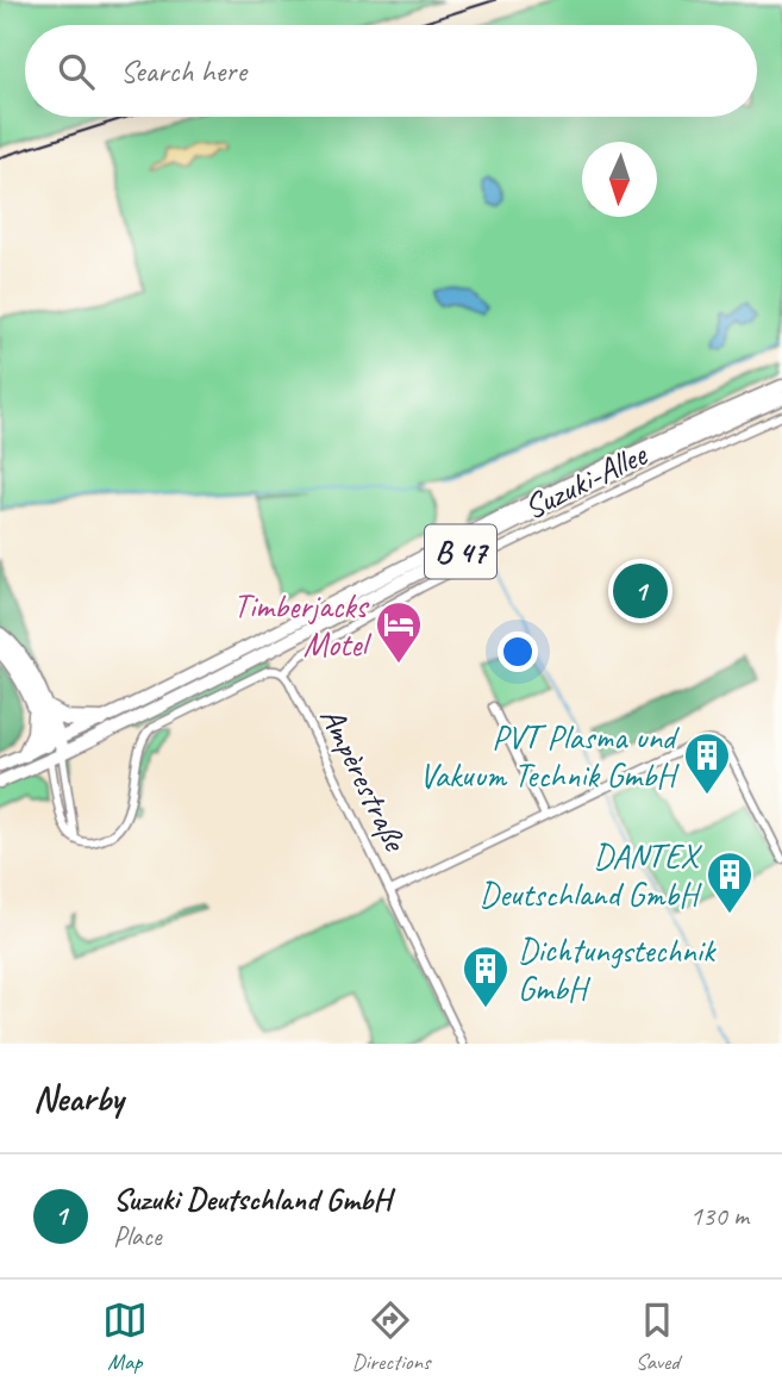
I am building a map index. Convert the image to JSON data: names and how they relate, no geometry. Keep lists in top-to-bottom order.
{
  "streets": {
    "main road": ["B 47"],
    "street": ["Suzuki-Allee", "Ampèrestraße"]
  },
  "crossings": [
    ["Suzuki-Allee", "Ampèrestraße"]
  ],
  "places": {
    "hotel": ["Timberjacks Motel"],
    "building": ["PVT Plasma und Vakuum Technik GmbH", "DANTEX Deutschland GmbH", "Dichtungstechnik GmbH"]
  },
  "north": "bottom",
  "page": {
    "search": "Search here",
    "pins": "1",
    "heading": "Nearby",
    "list": [
      {
        "mark": "1",
        "name": "Suzuki Deutschland GmbH",
        "note": "Place",
        "value": "130 m"
      }
    ],
    "nav": ["Map", "Directions", "Saved"]
  }
}
